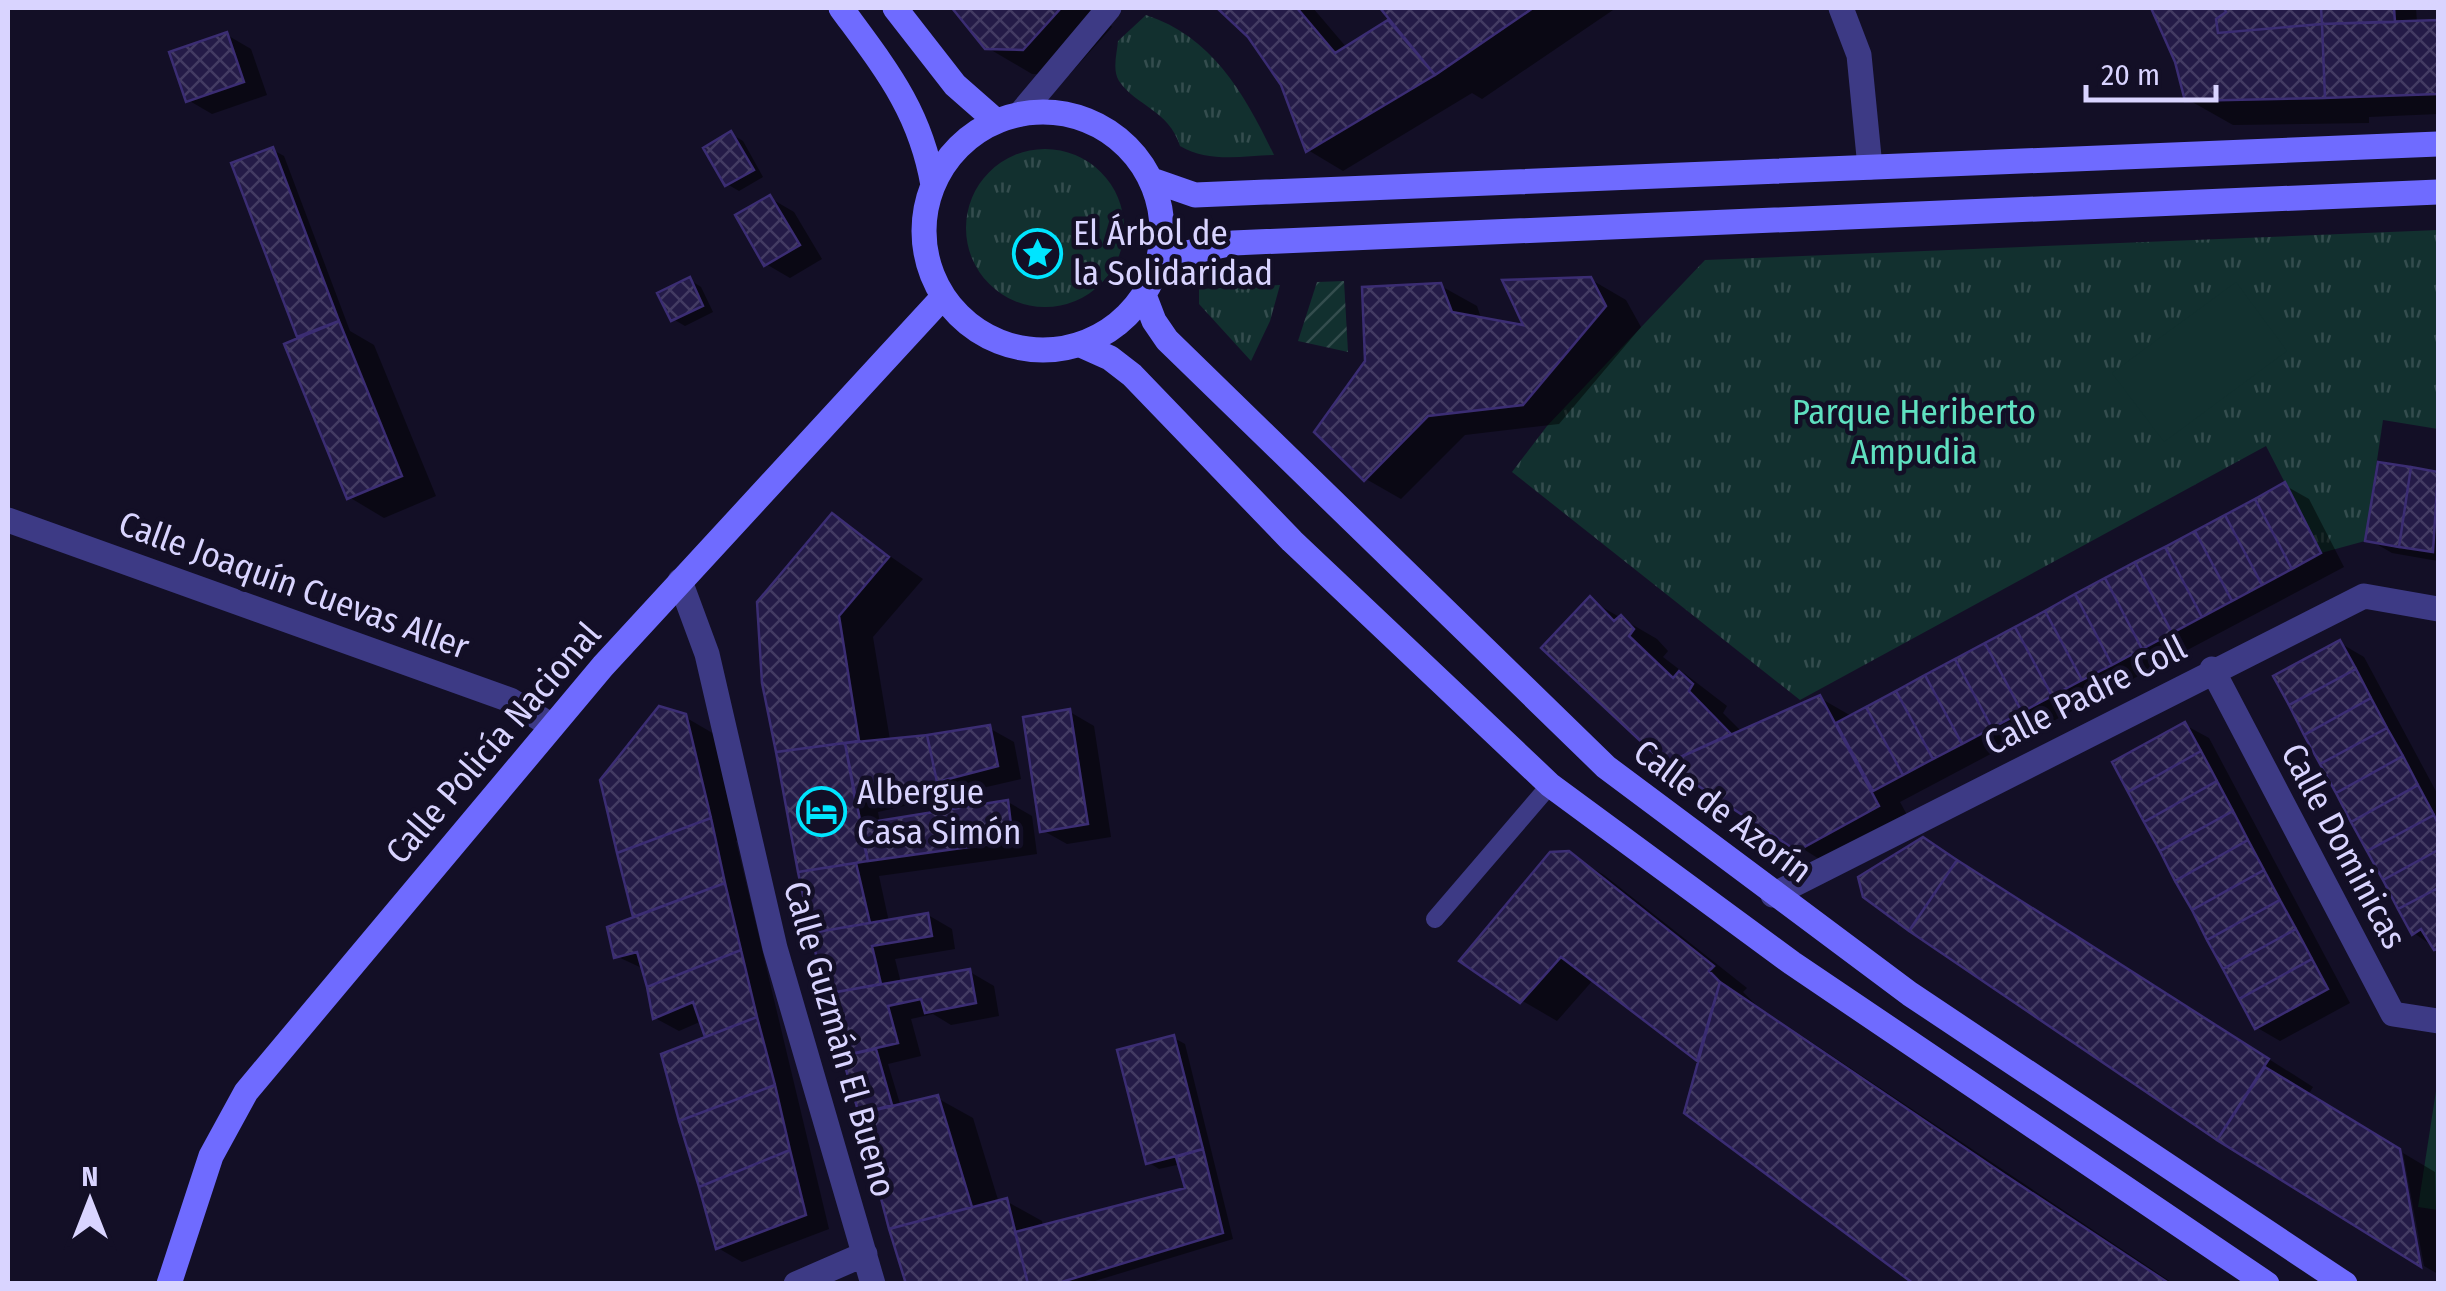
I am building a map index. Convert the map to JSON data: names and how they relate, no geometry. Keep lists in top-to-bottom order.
{
  "streets": {
    "main road": ["Calle Policía Nacional", "Calle de Azorín"],
    "street": [
      "Calle Joaquín Cuevas Aller",
      "Calle Padre Coll",
      "Calle Dominicas",
      "Calle Guzmán El Bueno"
    ]
  },
  "crossings": [
    ["Calle Joaquín Cuevas Aller", "Calle Policía Nacional"],
    ["Calle Padre Coll", "Calle de Azorín"],
    ["Calle Padre Coll", "Calle Dominicas"],
    ["Calle Policía Nacional", "Calle de Azorín"],
    ["Calle Policía Nacional", "Calle Guzmán El Bueno"]
  ],
  "parks": ["Parque Heriberto Ampudia"],
  "places": {
    "place": ["El Árbol de la Solidaridad"],
    "hotel": ["Albergue Casa Simón"]
  },
  "scale_bar": "20 m",
  "north": "top"
}
